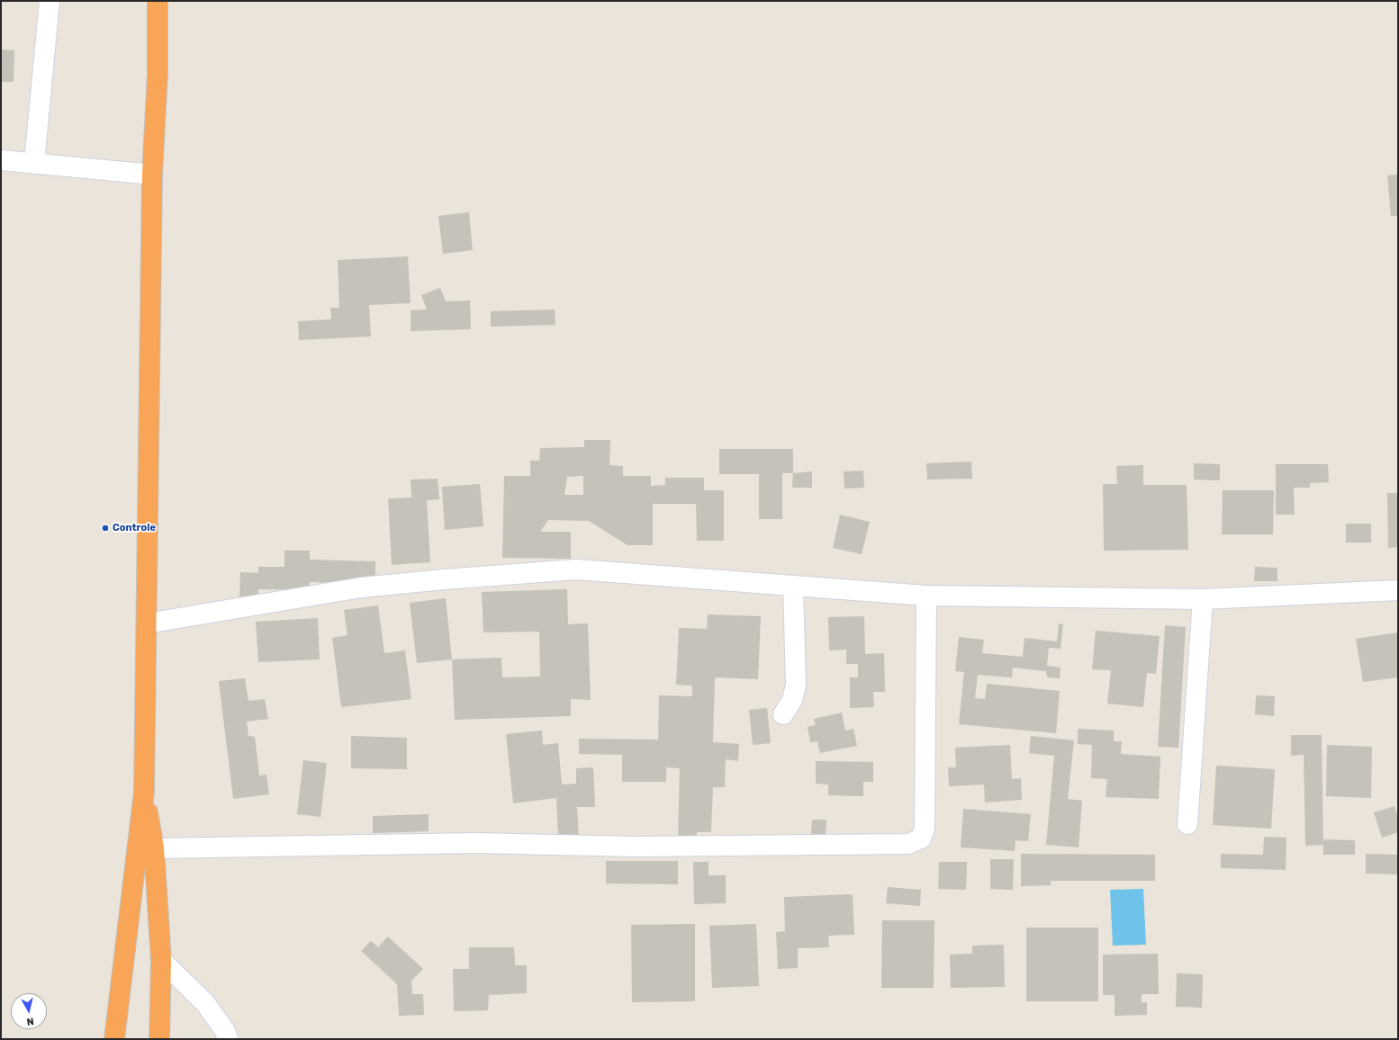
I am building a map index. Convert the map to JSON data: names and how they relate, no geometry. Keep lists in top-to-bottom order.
{
  "places": ["Controle"],
  "north": "bottom"
}
